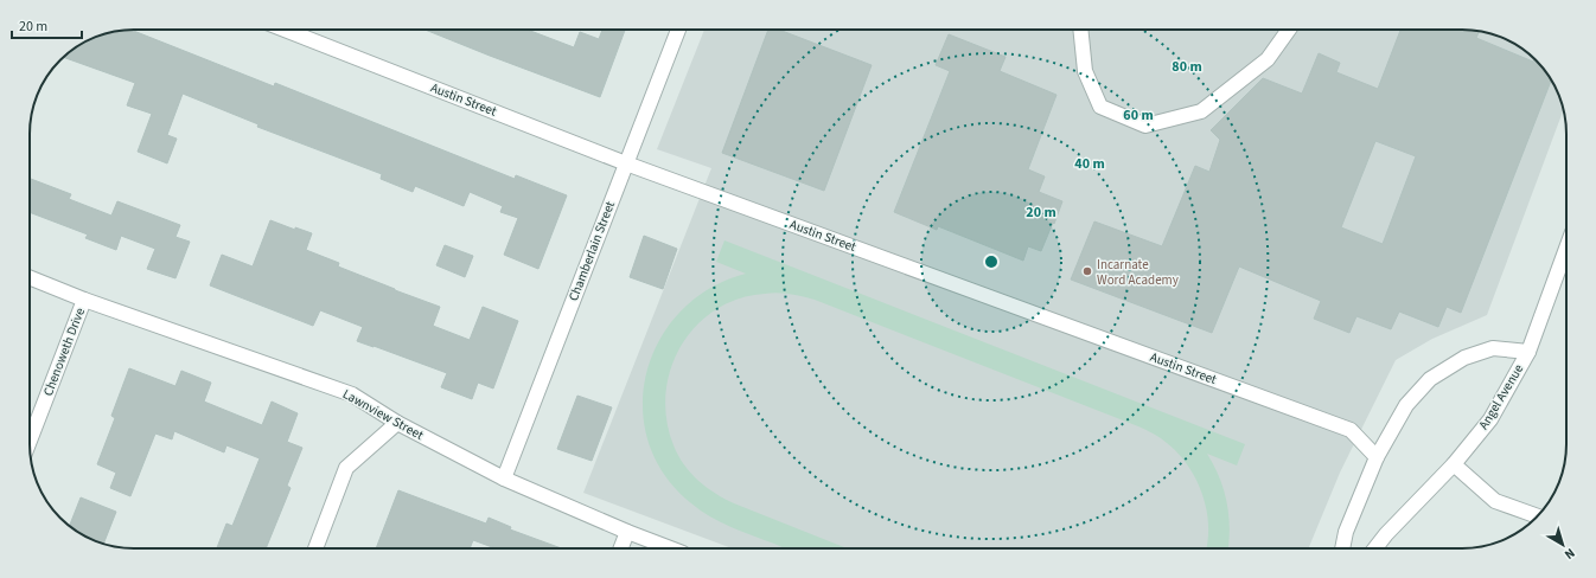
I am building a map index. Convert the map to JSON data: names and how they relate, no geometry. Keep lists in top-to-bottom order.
{
  "streets": {
    "street": [
      "Austin Street",
      "Chamberlain Street",
      "Chenoweth Drive",
      "Angel Avenue",
      "Lawnview Street"
    ]
  },
  "crossings": [
    ["Austin Street", "Chamberlain Street"],
    ["Chamberlain Street", "Lawnview Street"],
    ["Chenoweth Drive", "Lawnview Street"]
  ],
  "places": ["Incarnate Word Academy"],
  "scale_bar": "20 m",
  "north": "bottom right",
  "rings": [
    "80 m",
    "60 m",
    "40 m",
    "20 m"
  ]
}
